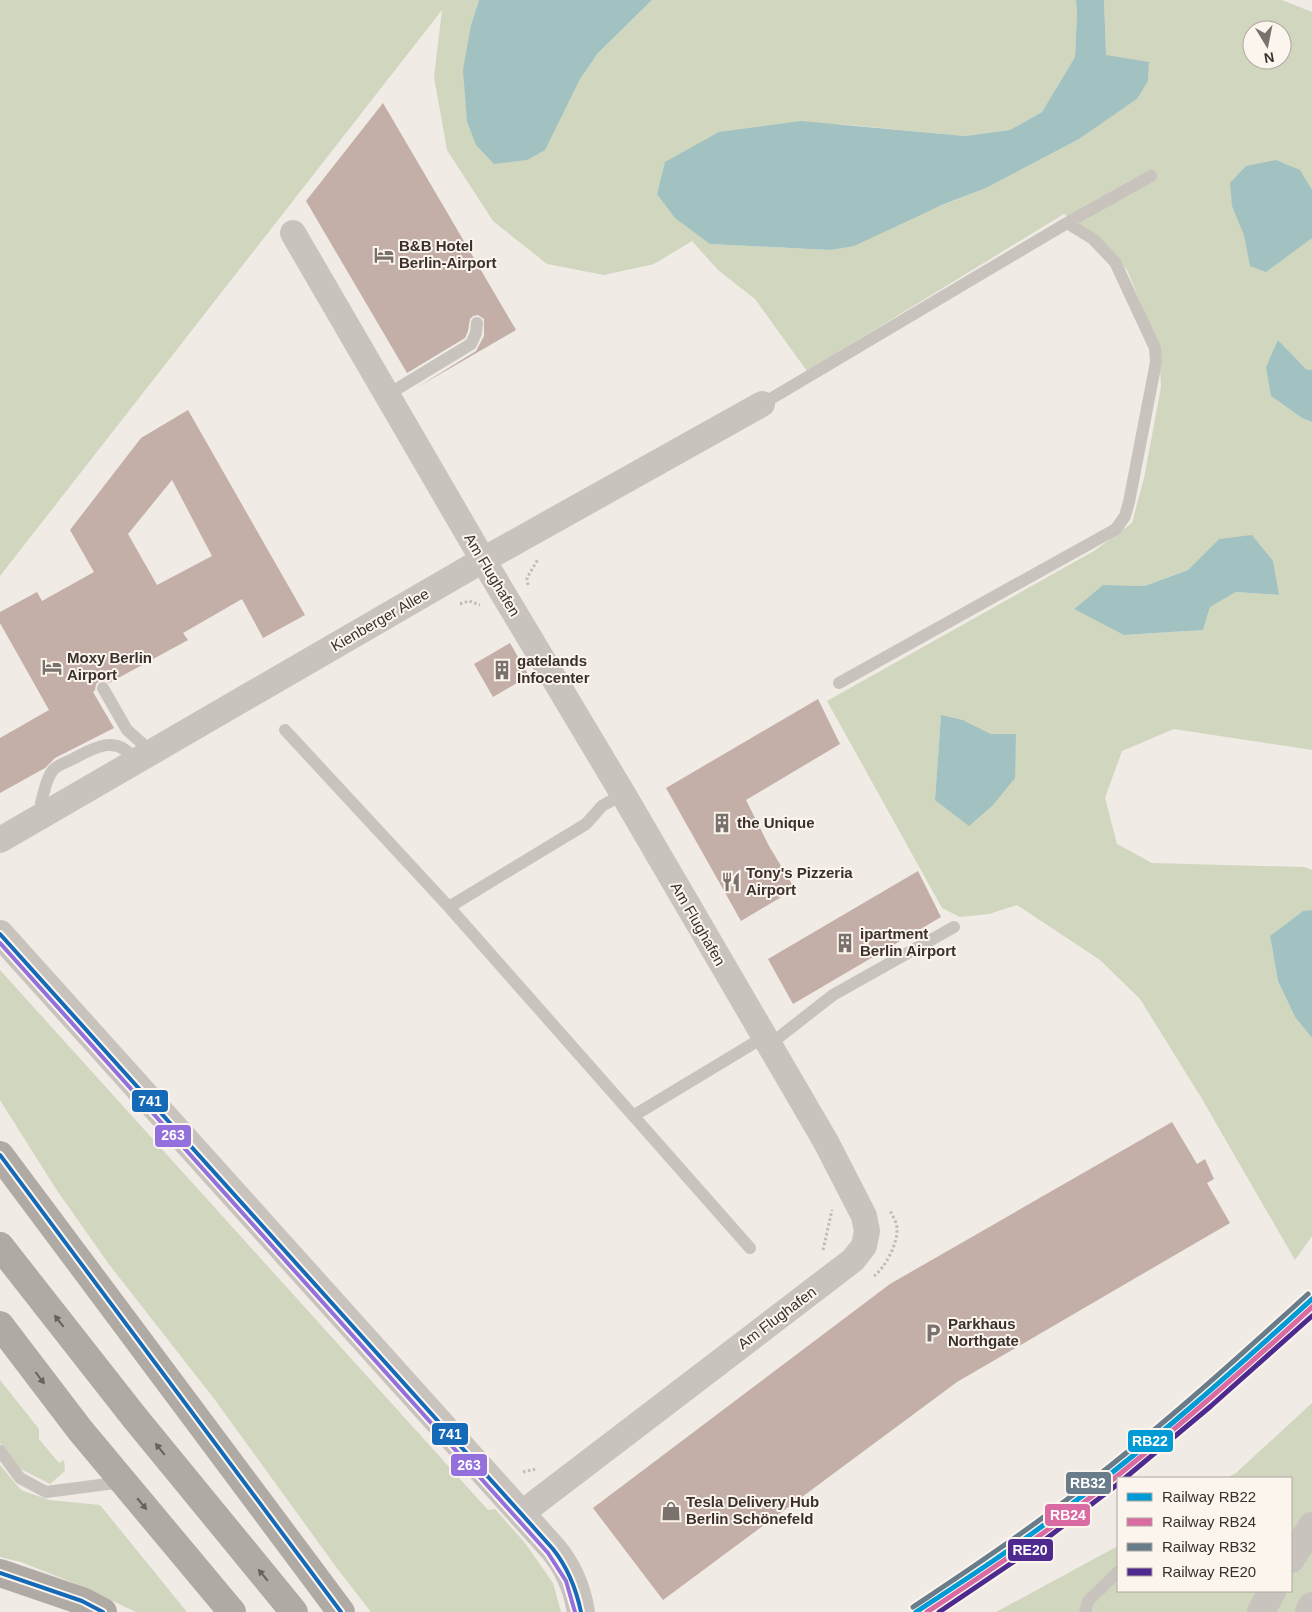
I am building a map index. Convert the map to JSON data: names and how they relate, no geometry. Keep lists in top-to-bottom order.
{
  "streets": {
    "street": ["Am Flughafen", "Kienberger Allee"]
  },
  "crossings": [
    ["Am Flughafen", "Kienberger Allee"]
  ],
  "places": {
    "hotel": ["B&B Hotel Berlin-Airport", "Moxy Berlin Airport"],
    "building": ["gatelands Infocenter", "the Unique", "ipartment Berlin Airport"],
    "restaurant": ["Tony's Pizzeria Airport"],
    "parking": ["Parkhaus Northgate"],
    "shop": ["Tesla Delivery Hub Berlin Schönefeld"]
  },
  "lines": [
    "transit line 741",
    "transit line 263",
    "rail line RB32",
    "rail line RB22",
    "rail line RB24",
    "rail line RE20"
  ],
  "legend": [
    "Railway RB22",
    "Railway RB24",
    "Railway RB32",
    "Railway RE20"
  ],
  "north": "bottom"
}
